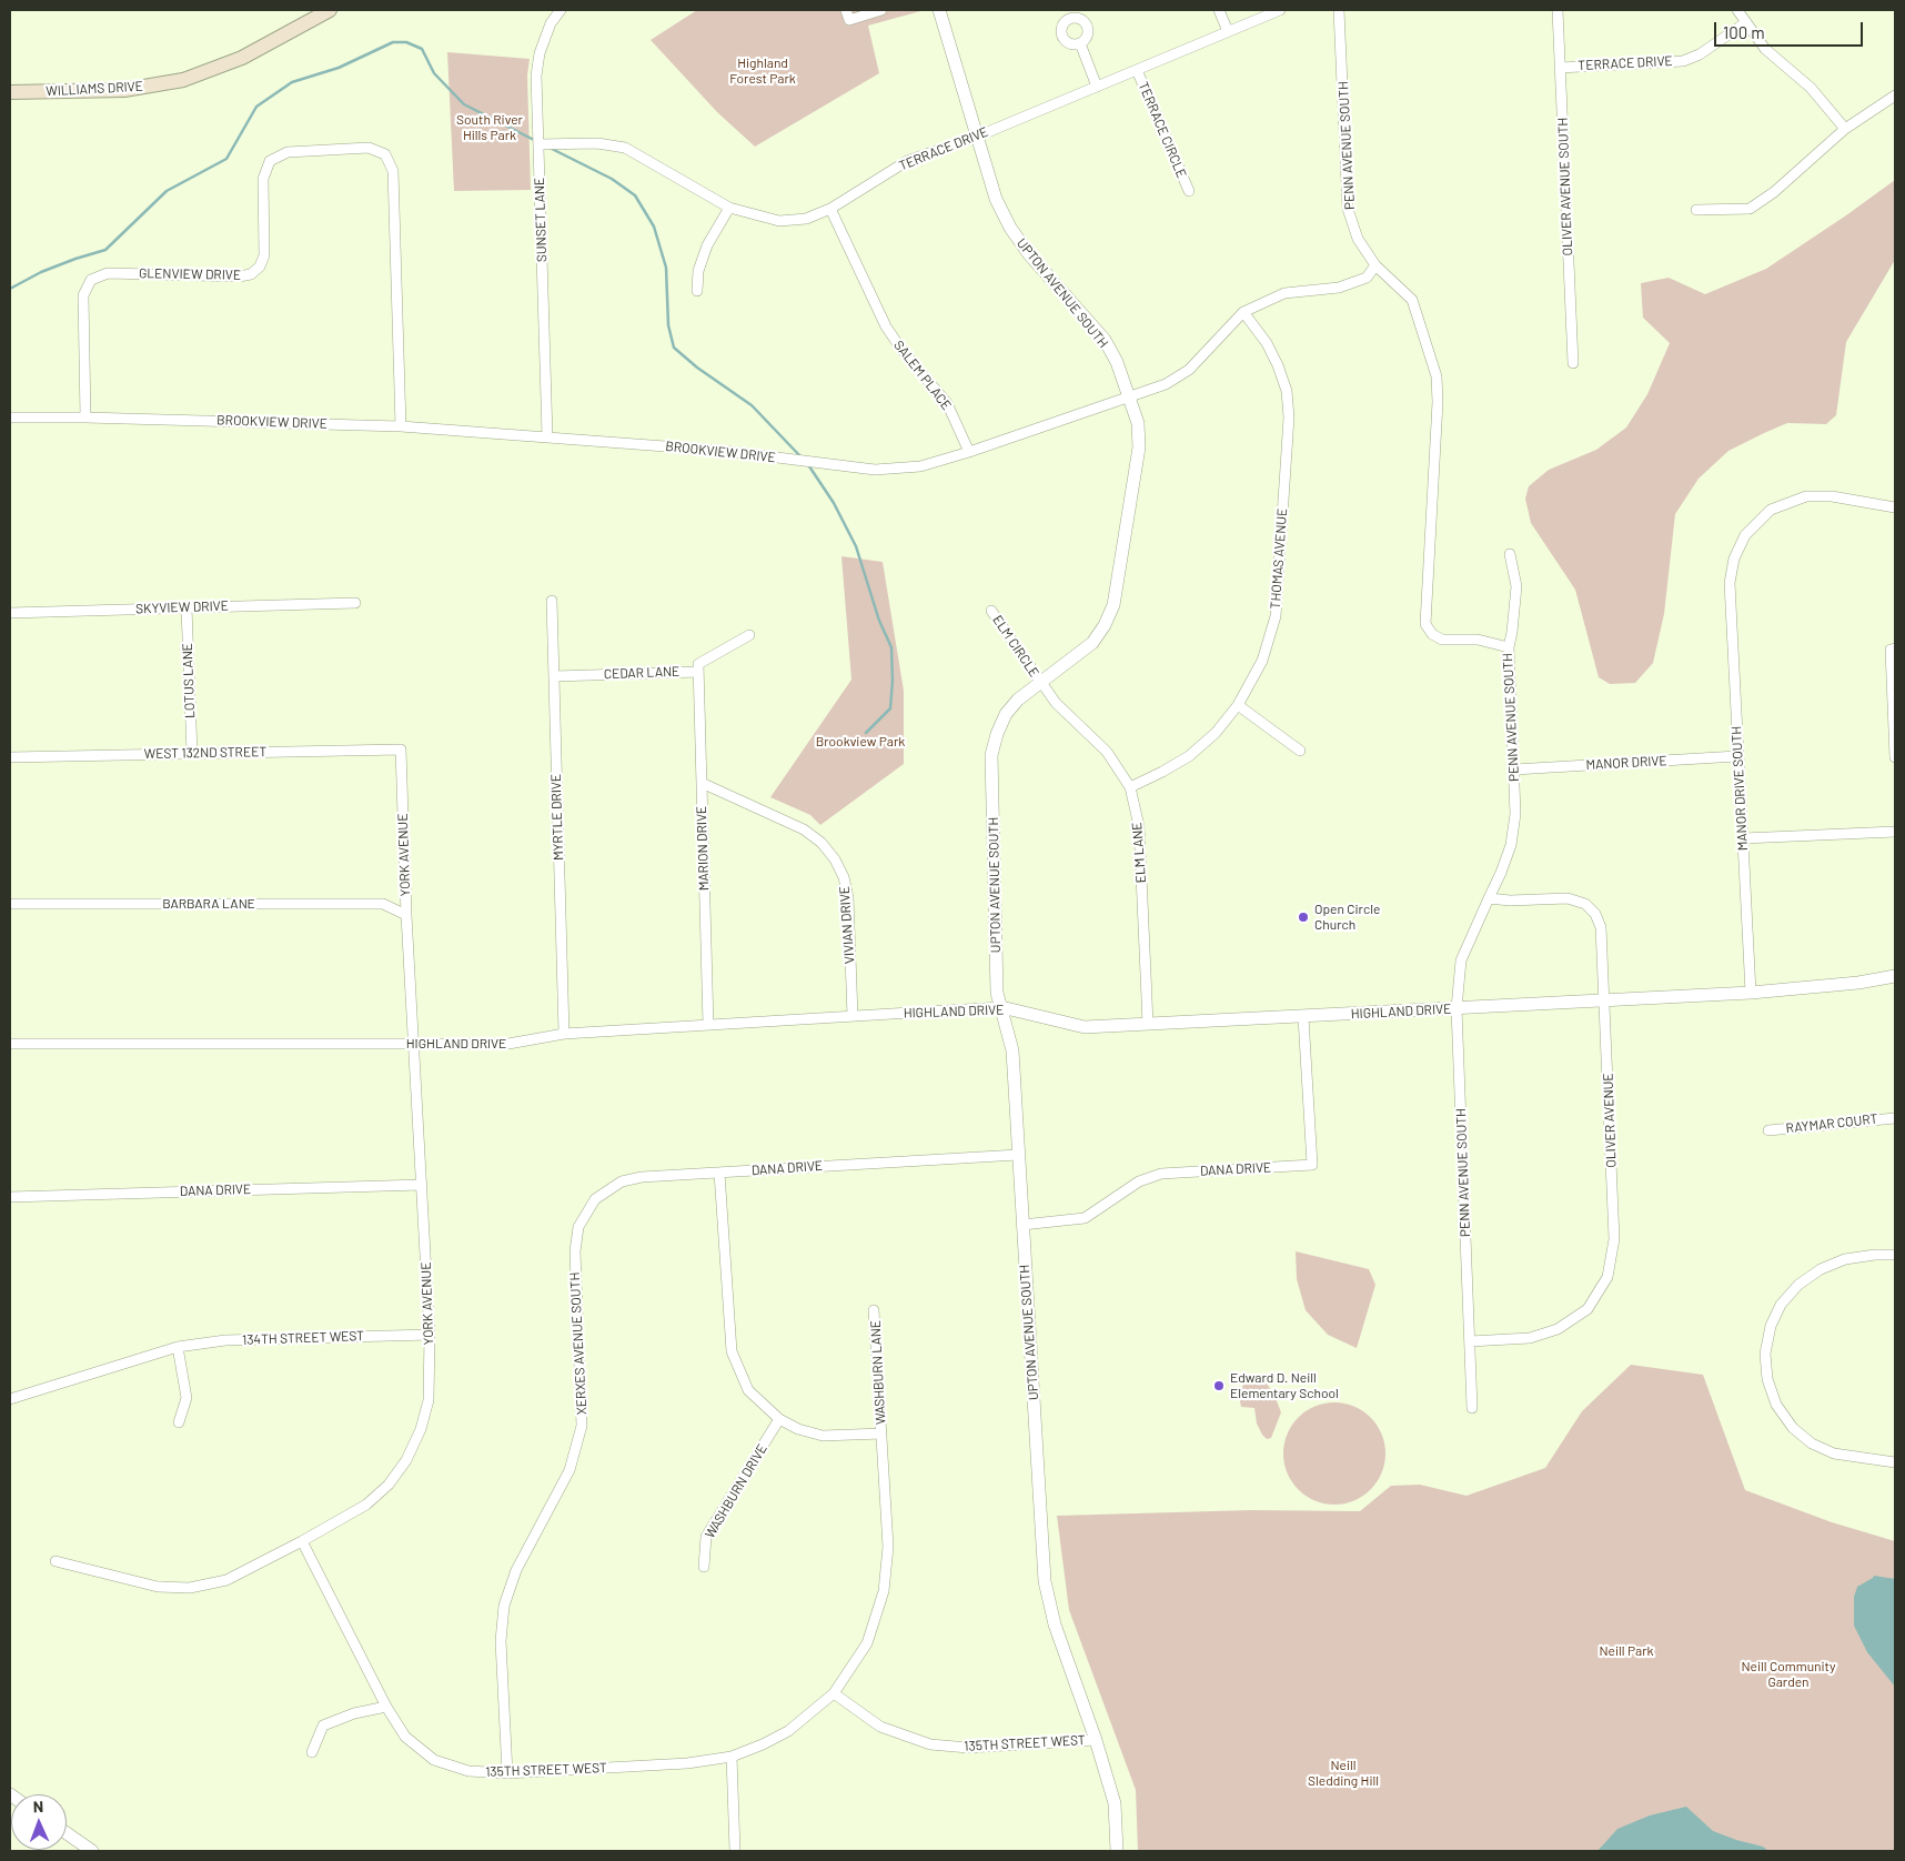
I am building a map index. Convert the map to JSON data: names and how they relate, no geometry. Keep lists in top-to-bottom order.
{
  "streets": {
    "main road": ["WILLIAMS DRIVE"],
    "street": [
      "TERRACE DRIVE",
      "TERRACE CIRCLE",
      "PENN AVENUE SOUTH",
      "OLIVER AVENUE SOUTH",
      "SUNSET LANE",
      "GLENVIEW DRIVE",
      "UPTON AVENUE SOUTH",
      "SALEM PLACE",
      "BROOKVIEW DRIVE",
      "THOMAS AVENUE",
      "SKYVIEW DRIVE",
      "ELM CIRCLE",
      "CEDAR LANE",
      "LOTUS LANE",
      "WEST 132ND STREET",
      "MANOR DRIVE",
      "MANOR DRIVE SOUTH",
      "MYRTLE DRIVE",
      "MARION DRIVE",
      "ELM LANE",
      "YORK AVENUE",
      "BARBARA LANE",
      "VIVIAN DRIVE",
      "HIGHLAND DRIVE",
      "OLIVER AVENUE",
      "RAYMAR COURT",
      "DANA DRIVE",
      "134TH STREET WEST",
      "XERXES AVENUE SOUTH",
      "WASHBURN LANE",
      "WASHBURN DRIVE",
      "135TH STREET WEST"
    ]
  },
  "crossings": [
    ["TERRACE DRIVE", "TERRACE CIRCLE"],
    ["TERRACE DRIVE", "OLIVER AVENUE SOUTH"],
    ["TERRACE DRIVE", "SUNSET LANE"],
    ["TERRACE DRIVE", "UPTON AVENUE SOUTH"],
    ["TERRACE DRIVE", "SALEM PLACE"],
    ["PENN AVENUE SOUTH", "BROOKVIEW DRIVE"],
    ["PENN AVENUE SOUTH", "MANOR DRIVE"],
    ["PENN AVENUE SOUTH", "HIGHLAND DRIVE"],
    ["PENN AVENUE SOUTH", "OLIVER AVENUE"],
    ["SUNSET LANE", "BROOKVIEW DRIVE"],
    ["GLENVIEW DRIVE", "BROOKVIEW DRIVE"],
    ["UPTON AVENUE SOUTH", "BROOKVIEW DRIVE"],
    ["UPTON AVENUE SOUTH", "ELM CIRCLE"],
    ["UPTON AVENUE SOUTH", "ELM LANE"],
    ["UPTON AVENUE SOUTH", "HIGHLAND DRIVE"],
    ["UPTON AVENUE SOUTH", "DANA DRIVE"],
    ["UPTON AVENUE SOUTH", "135TH STREET WEST"],
    ["SALEM PLACE", "BROOKVIEW DRIVE"],
    ["BROOKVIEW DRIVE", "THOMAS AVENUE"],
    ["THOMAS AVENUE", "ELM LANE"],
    ["SKYVIEW DRIVE", "LOTUS LANE"],
    ["ELM CIRCLE", "ELM LANE"],
    ["CEDAR LANE", "MYRTLE DRIVE"],
    ["CEDAR LANE", "MARION DRIVE"],
    ["LOTUS LANE", "WEST 132ND STREET"],
    ["WEST 132ND STREET", "YORK AVENUE"],
    ["MANOR DRIVE", "MANOR DRIVE SOUTH"],
    ["MANOR DRIVE SOUTH", "HIGHLAND DRIVE"],
    ["MYRTLE DRIVE", "HIGHLAND DRIVE"],
    ["MARION DRIVE", "VIVIAN DRIVE"],
    ["MARION DRIVE", "HIGHLAND DRIVE"],
    ["ELM LANE", "HIGHLAND DRIVE"],
    ["YORK AVENUE", "BARBARA LANE"],
    ["YORK AVENUE", "HIGHLAND DRIVE"],
    ["YORK AVENUE", "DANA DRIVE"],
    ["YORK AVENUE", "134TH STREET WEST"],
    ["YORK AVENUE", "135TH STREET WEST"],
    ["VIVIAN DRIVE", "HIGHLAND DRIVE"],
    ["HIGHLAND DRIVE", "OLIVER AVENUE"],
    ["HIGHLAND DRIVE", "DANA DRIVE"],
    ["DANA DRIVE", "XERXES AVENUE SOUTH"],
    ["XERXES AVENUE SOUTH", "135TH STREET WEST"],
    ["WASHBURN LANE", "135TH STREET WEST"]
  ],
  "parks": [
    "Highland Forest Park",
    "South River Hills Park",
    "Brookview Park",
    "Neill Park",
    "Neill Community Garden",
    "Neill Sledding Hill"
  ],
  "places": ["Open Circle Church", "Edward D. Neill Elementary School"],
  "scale_bar": "100 m",
  "north": "top"
}
